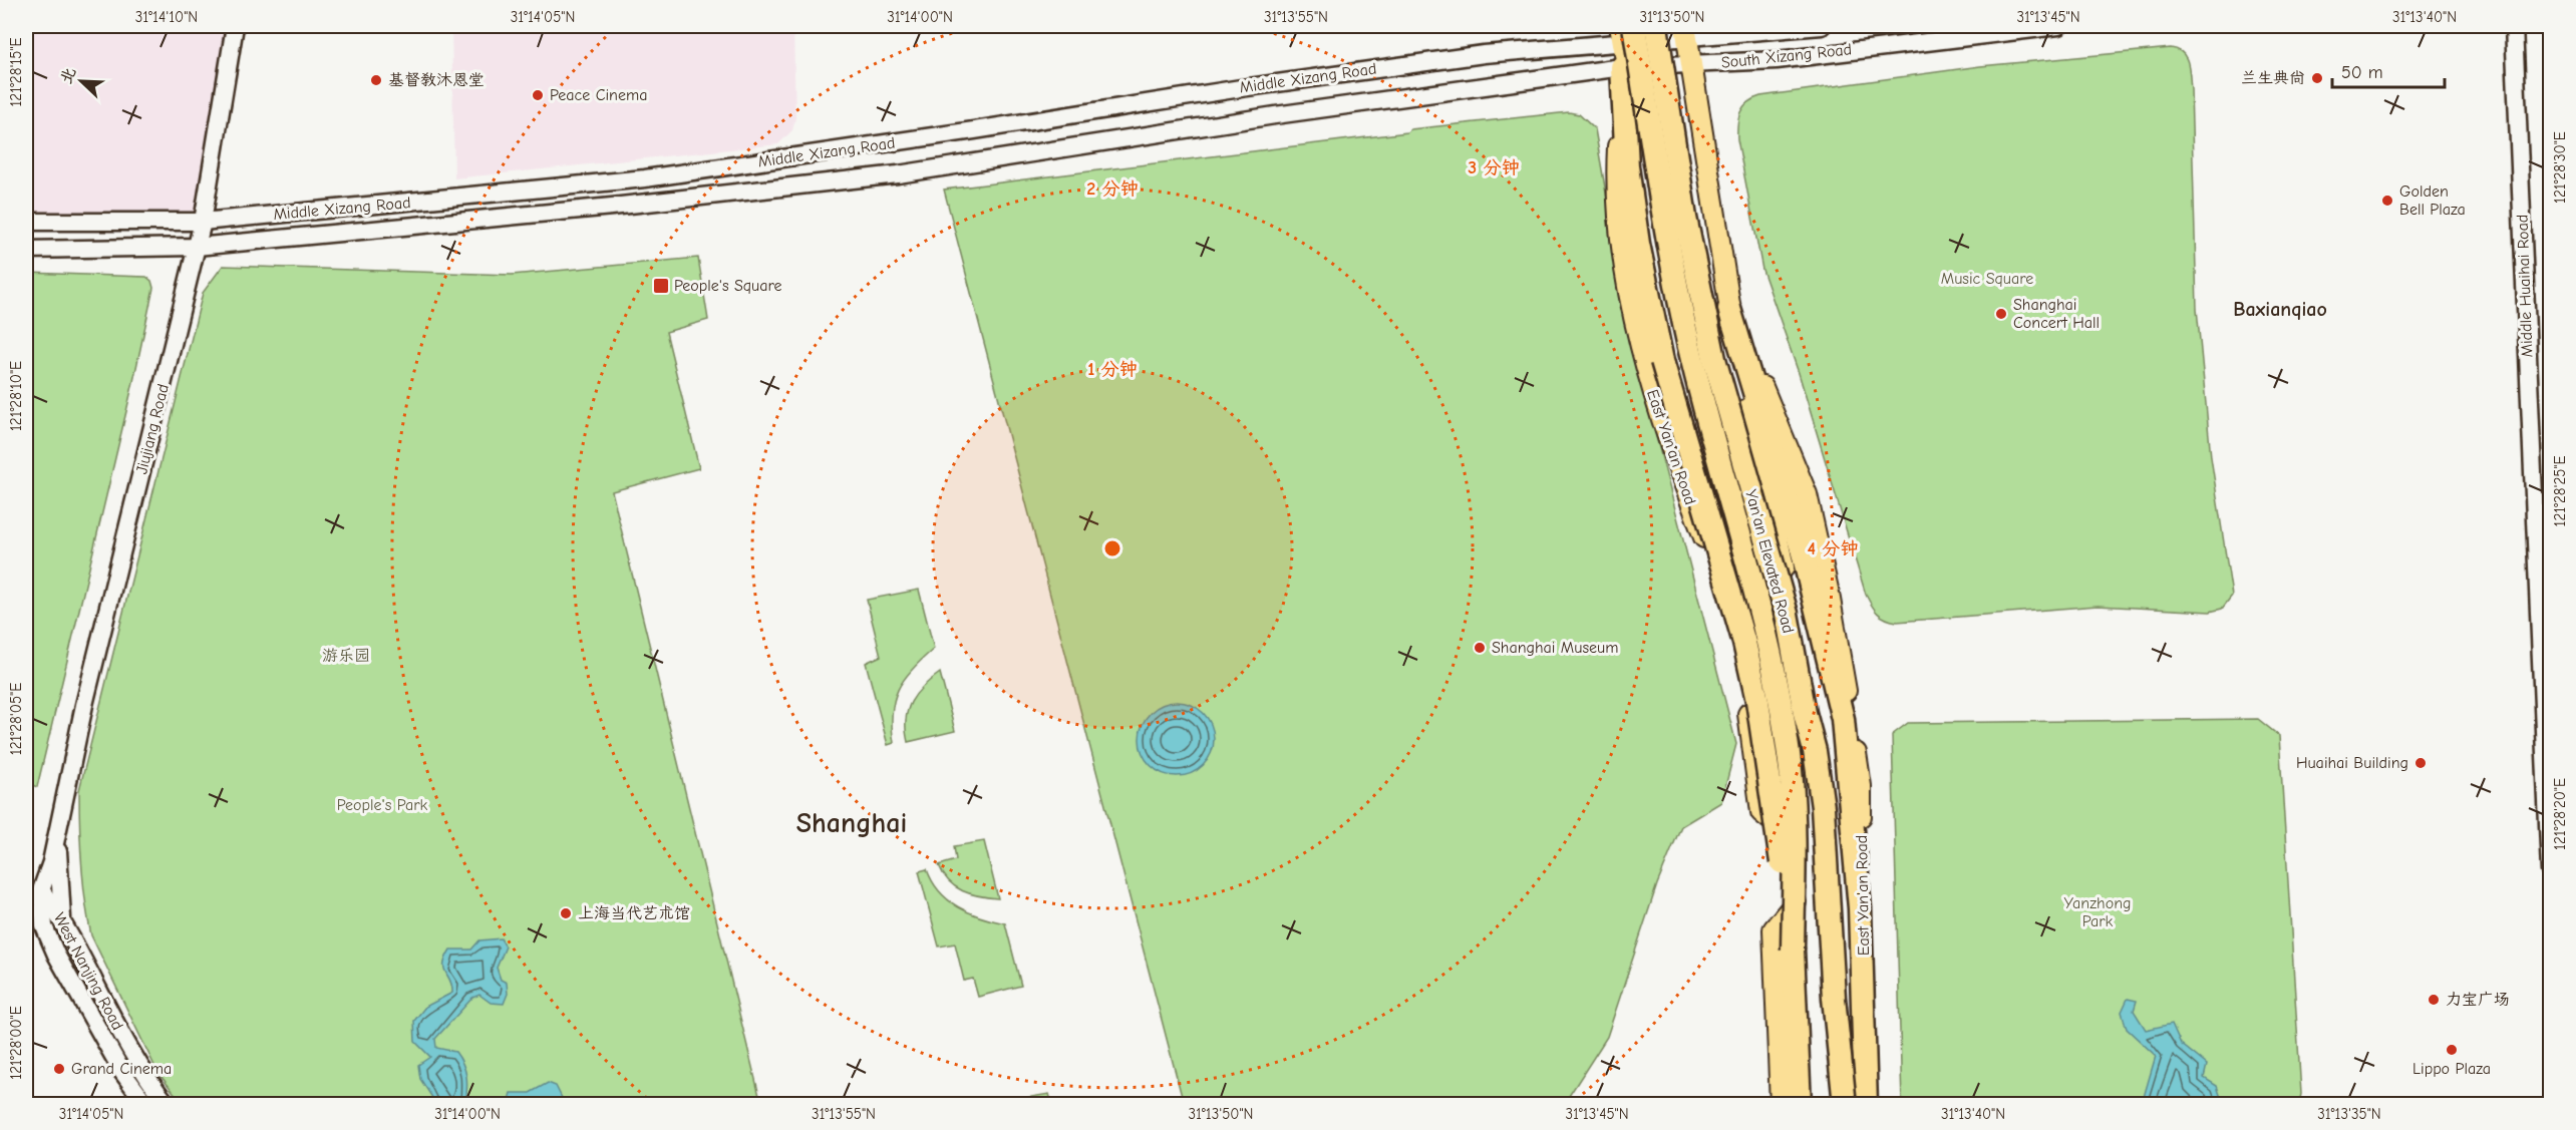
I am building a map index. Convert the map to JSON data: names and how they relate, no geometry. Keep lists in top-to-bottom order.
{
  "streets": {
    "highway": ["Yan'an Elevated Road"],
    "main road": [
      "South Xizang Road",
      "Middle Xizang Road",
      "Middle Huaihai Road",
      "Jiujiang Road",
      "East Yan'an Road",
      "West Nanjing Road"
    ]
  },
  "crossings": [
    ["South Xizang Road", "Middle Xizang Road"],
    ["South Xizang Road", "East Yan'an Road"],
    ["South Xizang Road", "Yan'an Elevated Road"],
    ["Middle Xizang Road", "Jiujiang Road"],
    ["Middle Xizang Road", "East Yan'an Road"],
    ["Middle Xizang Road", "Yan'an Elevated Road"],
    ["Jiujiang Road", "West Nanjing Road"],
    ["East Yan'an Road", "Yan'an Elevated Road"]
  ],
  "districts": ["Baxianqiao", "Shanghai"],
  "parks": [
    "Music Square",
    "游乐园",
    "People's Park",
    "Yanzhong Park"
  ],
  "places": {
    "other": [
      "兰生典尚",
      "基督教沐恩堂",
      "Peace Cinema",
      "Golden Bell Plaza",
      "Shanghai Concert Hall",
      "Shanghai Museum",
      "Huaihai Building",
      "上海当代艺术馆",
      "力宝广场",
      "Lippo Plaza",
      "Grand Cinema"
    ],
    "transit": ["People's Square"]
  },
  "scale_bar": "50 m",
  "north": "top left",
  "coordinates": [
    "31°14'10\"N",
    "31°14'05\"N",
    "31°14'00\"N",
    "31°13'55\"N",
    "31°13'50\"N",
    "31°13'45\"N",
    "31°13'40\"N",
    "121°28'15\"E",
    "121°28'30\"E",
    "121°28'10\"E",
    "121°28'25\"E",
    "121°28'05\"E",
    "121°28'20\"E",
    "121°28'00\"E",
    "31°13'35\"N"
  ],
  "rings": [
    "3 分钟",
    "2 分钟",
    "1 分钟",
    "4 分钟"
  ]
}
